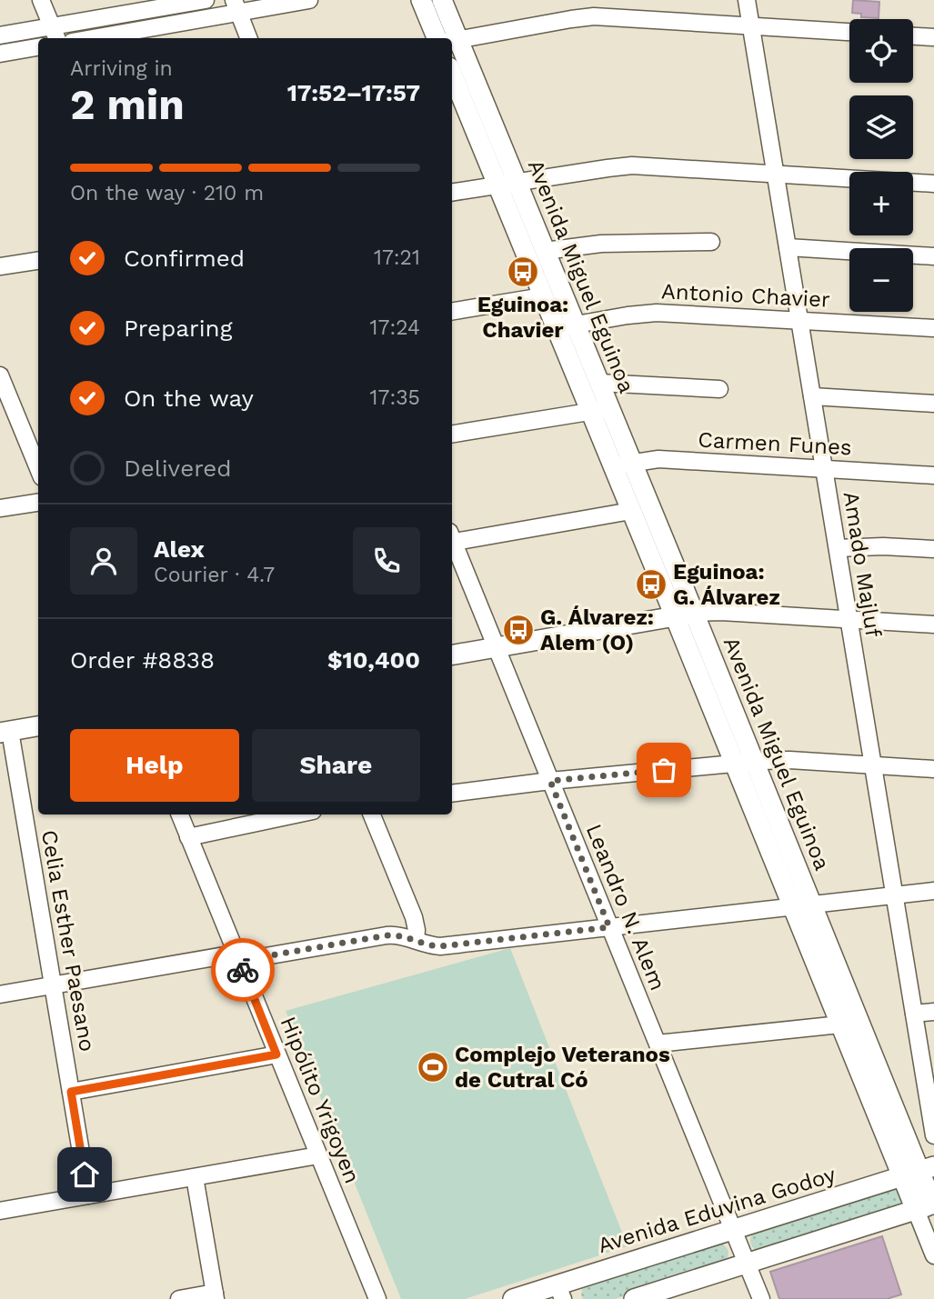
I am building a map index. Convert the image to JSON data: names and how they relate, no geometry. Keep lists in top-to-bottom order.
{
  "streets": {
    "main road": ["Avenida Miguel Eguinoa", "Avenida Eduvina Godoy"],
    "street": [
      "Antonio Chavier",
      "Carmen Funes",
      "Amado Majluf",
      "Leandro N. Alem",
      "Celia Esther Paesano",
      "Hipólito Yrigoyen"
    ]
  },
  "crossings": [
    ["Avenida Miguel Eguinoa", "Antonio Chavier"],
    ["Avenida Miguel Eguinoa", "Carmen Funes"],
    ["Avenida Miguel Eguinoa", "Avenida Eduvina Godoy"],
    ["Antonio Chavier", "Amado Majluf"],
    ["Carmen Funes", "Amado Majluf"],
    ["Leandro N. Alem", "Avenida Eduvina Godoy"]
  ],
  "places": {
    "bus stop": ["Eguinoa: Chavier", "Eguinoa: G. Álvarez", "G. Álvarez: Alem (O)"],
    "sports": ["Complejo Veteranos de Cutral Có"]
  },
  "page": {
    "map_buttons": ["+", "−"],
    "heading": ["2 min", "Arriving in", "17:52–17:57"],
    "panel": [
      "Alex",
      "Courier · 4.7",
      "Order #8838",
      "$10,400"
    ],
    "bar": "On the way · 210 m",
    "list": [
      ["Confirmed", "17:21"],
      ["Preparing", "17:24"],
      ["On the way", "17:35"],
      "Delivered"
    ],
    "buttons": ["Help", "Share"]
  }
}
